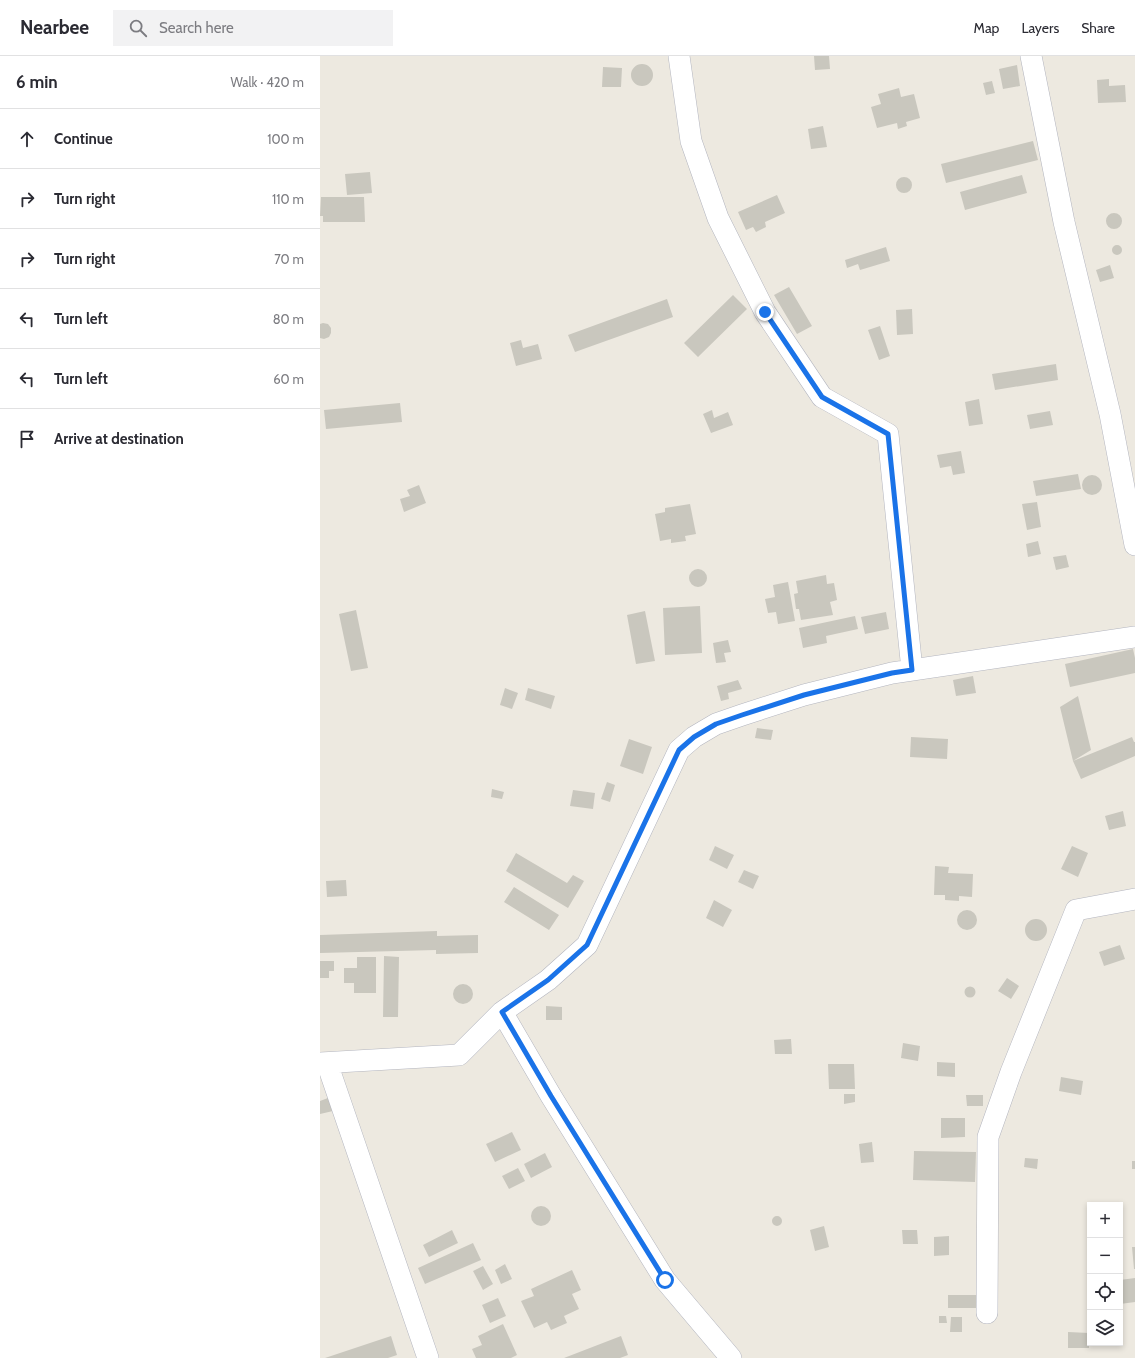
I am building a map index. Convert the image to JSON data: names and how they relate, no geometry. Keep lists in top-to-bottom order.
{
  "page": {
    "header": "Nearbee",
    "search": "Search here",
    "nav": ["Map", "Layers", "Share"],
    "heading": ["6 min", "Walk · 420 m"],
    "list": [
      ["Continue", "100 m"],
      ["Turn right", "110 m"],
      ["Turn right", "70 m"],
      ["Turn left", "80 m"],
      ["Turn left", "60 m"],
      "Arrive at destination"
    ],
    "map_buttons": ["+", "−"]
  }
}
